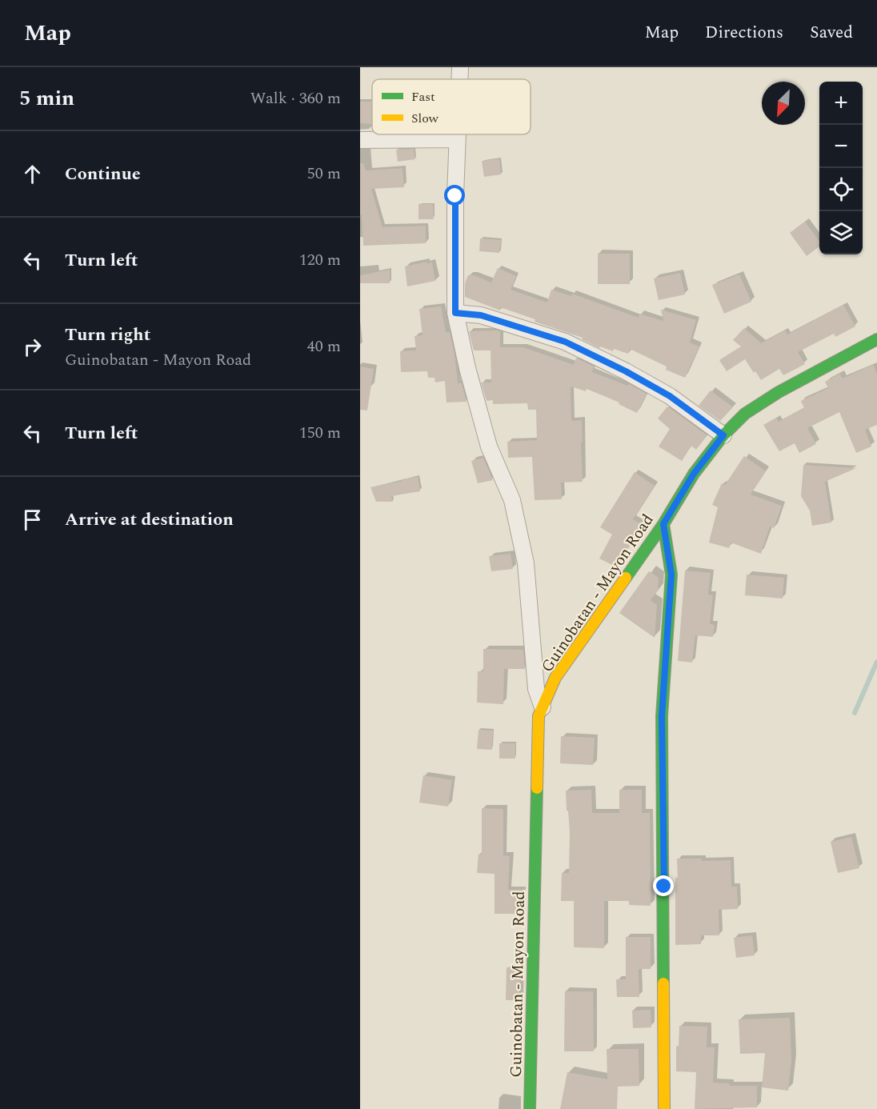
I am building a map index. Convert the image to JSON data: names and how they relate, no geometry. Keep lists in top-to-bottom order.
{
  "streets": {
    "main road": ["Guinobatan - Mayon Road"]
  },
  "legend": ["Fast", "Slow"],
  "north": "bottom left",
  "page": {
    "header": "Map",
    "nav": ["Map", "Directions", "Saved"],
    "heading": ["5 min", "Walk · 360 m"],
    "map_buttons": ["+", "−"],
    "list": [
      ["Continue", "50 m"],
      ["Turn left", "120 m"],
      ["Turn right", "Guinobatan - Mayon Road", "40 m"],
      ["Turn left", "150 m"],
      "Arrive at destination"
    ]
  }
}
